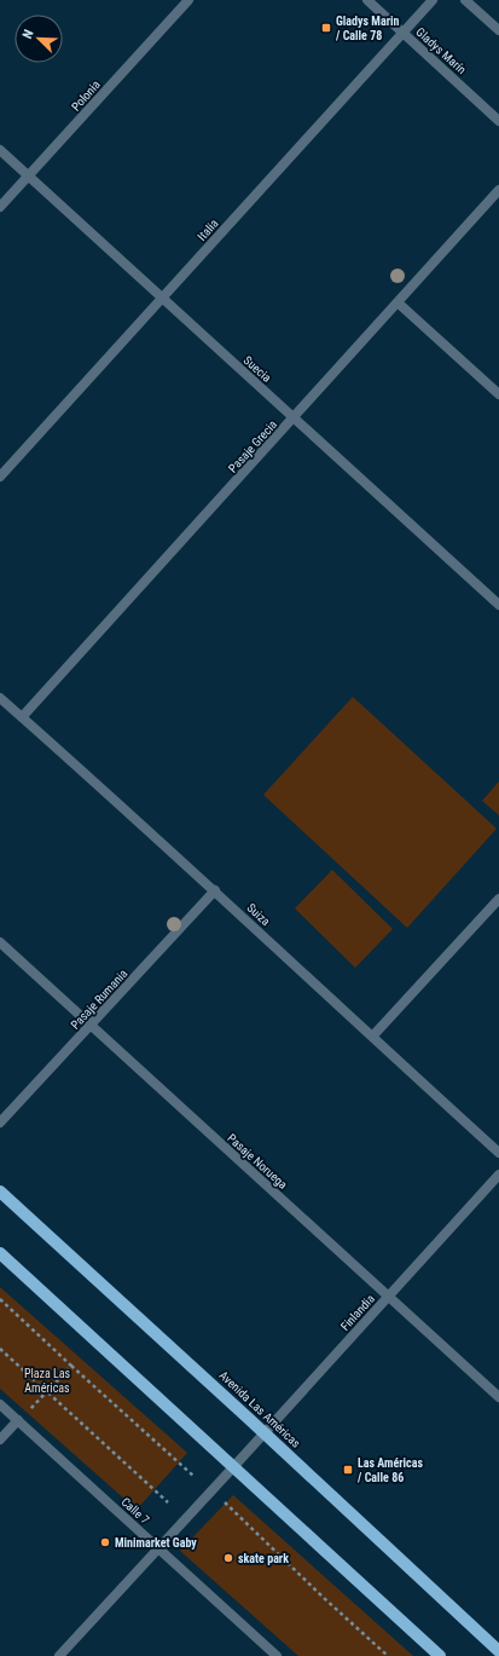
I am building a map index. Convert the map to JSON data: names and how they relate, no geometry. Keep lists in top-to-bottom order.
{
  "streets": {
    "main road": ["Avenida Las Américas"],
    "street": [
      "Gladys Marín",
      "Polonia",
      "Italia",
      "Suecia",
      "Pasaje Grecia",
      "Suiza",
      "Pasaje Rumania",
      "Pasaje Noruega",
      "Finlandia",
      "Calle 7"
    ]
  },
  "crossings": [
    ["Gladys Marín", "Italia"],
    ["Polonia", "Suecia"],
    ["Italia", "Suecia"],
    ["Suecia", "Pasaje Grecia"],
    ["Pasaje Grecia", "Suiza"],
    ["Suiza", "Pasaje Rumania"],
    ["Pasaje Rumania", "Pasaje Noruega"],
    ["Pasaje Noruega", "Finlandia"],
    ["Finlandia", "Avenida Las Américas"],
    ["Finlandia", "Calle 7"]
  ],
  "parks": ["Plaza Las Américas"],
  "places": {
    "transit": ["Gladys Marin / Calle 78", "Las Américas / Calle 86"],
    "other": ["Minimarket Gaby", "skate park"]
  },
  "north": "top left"
}
